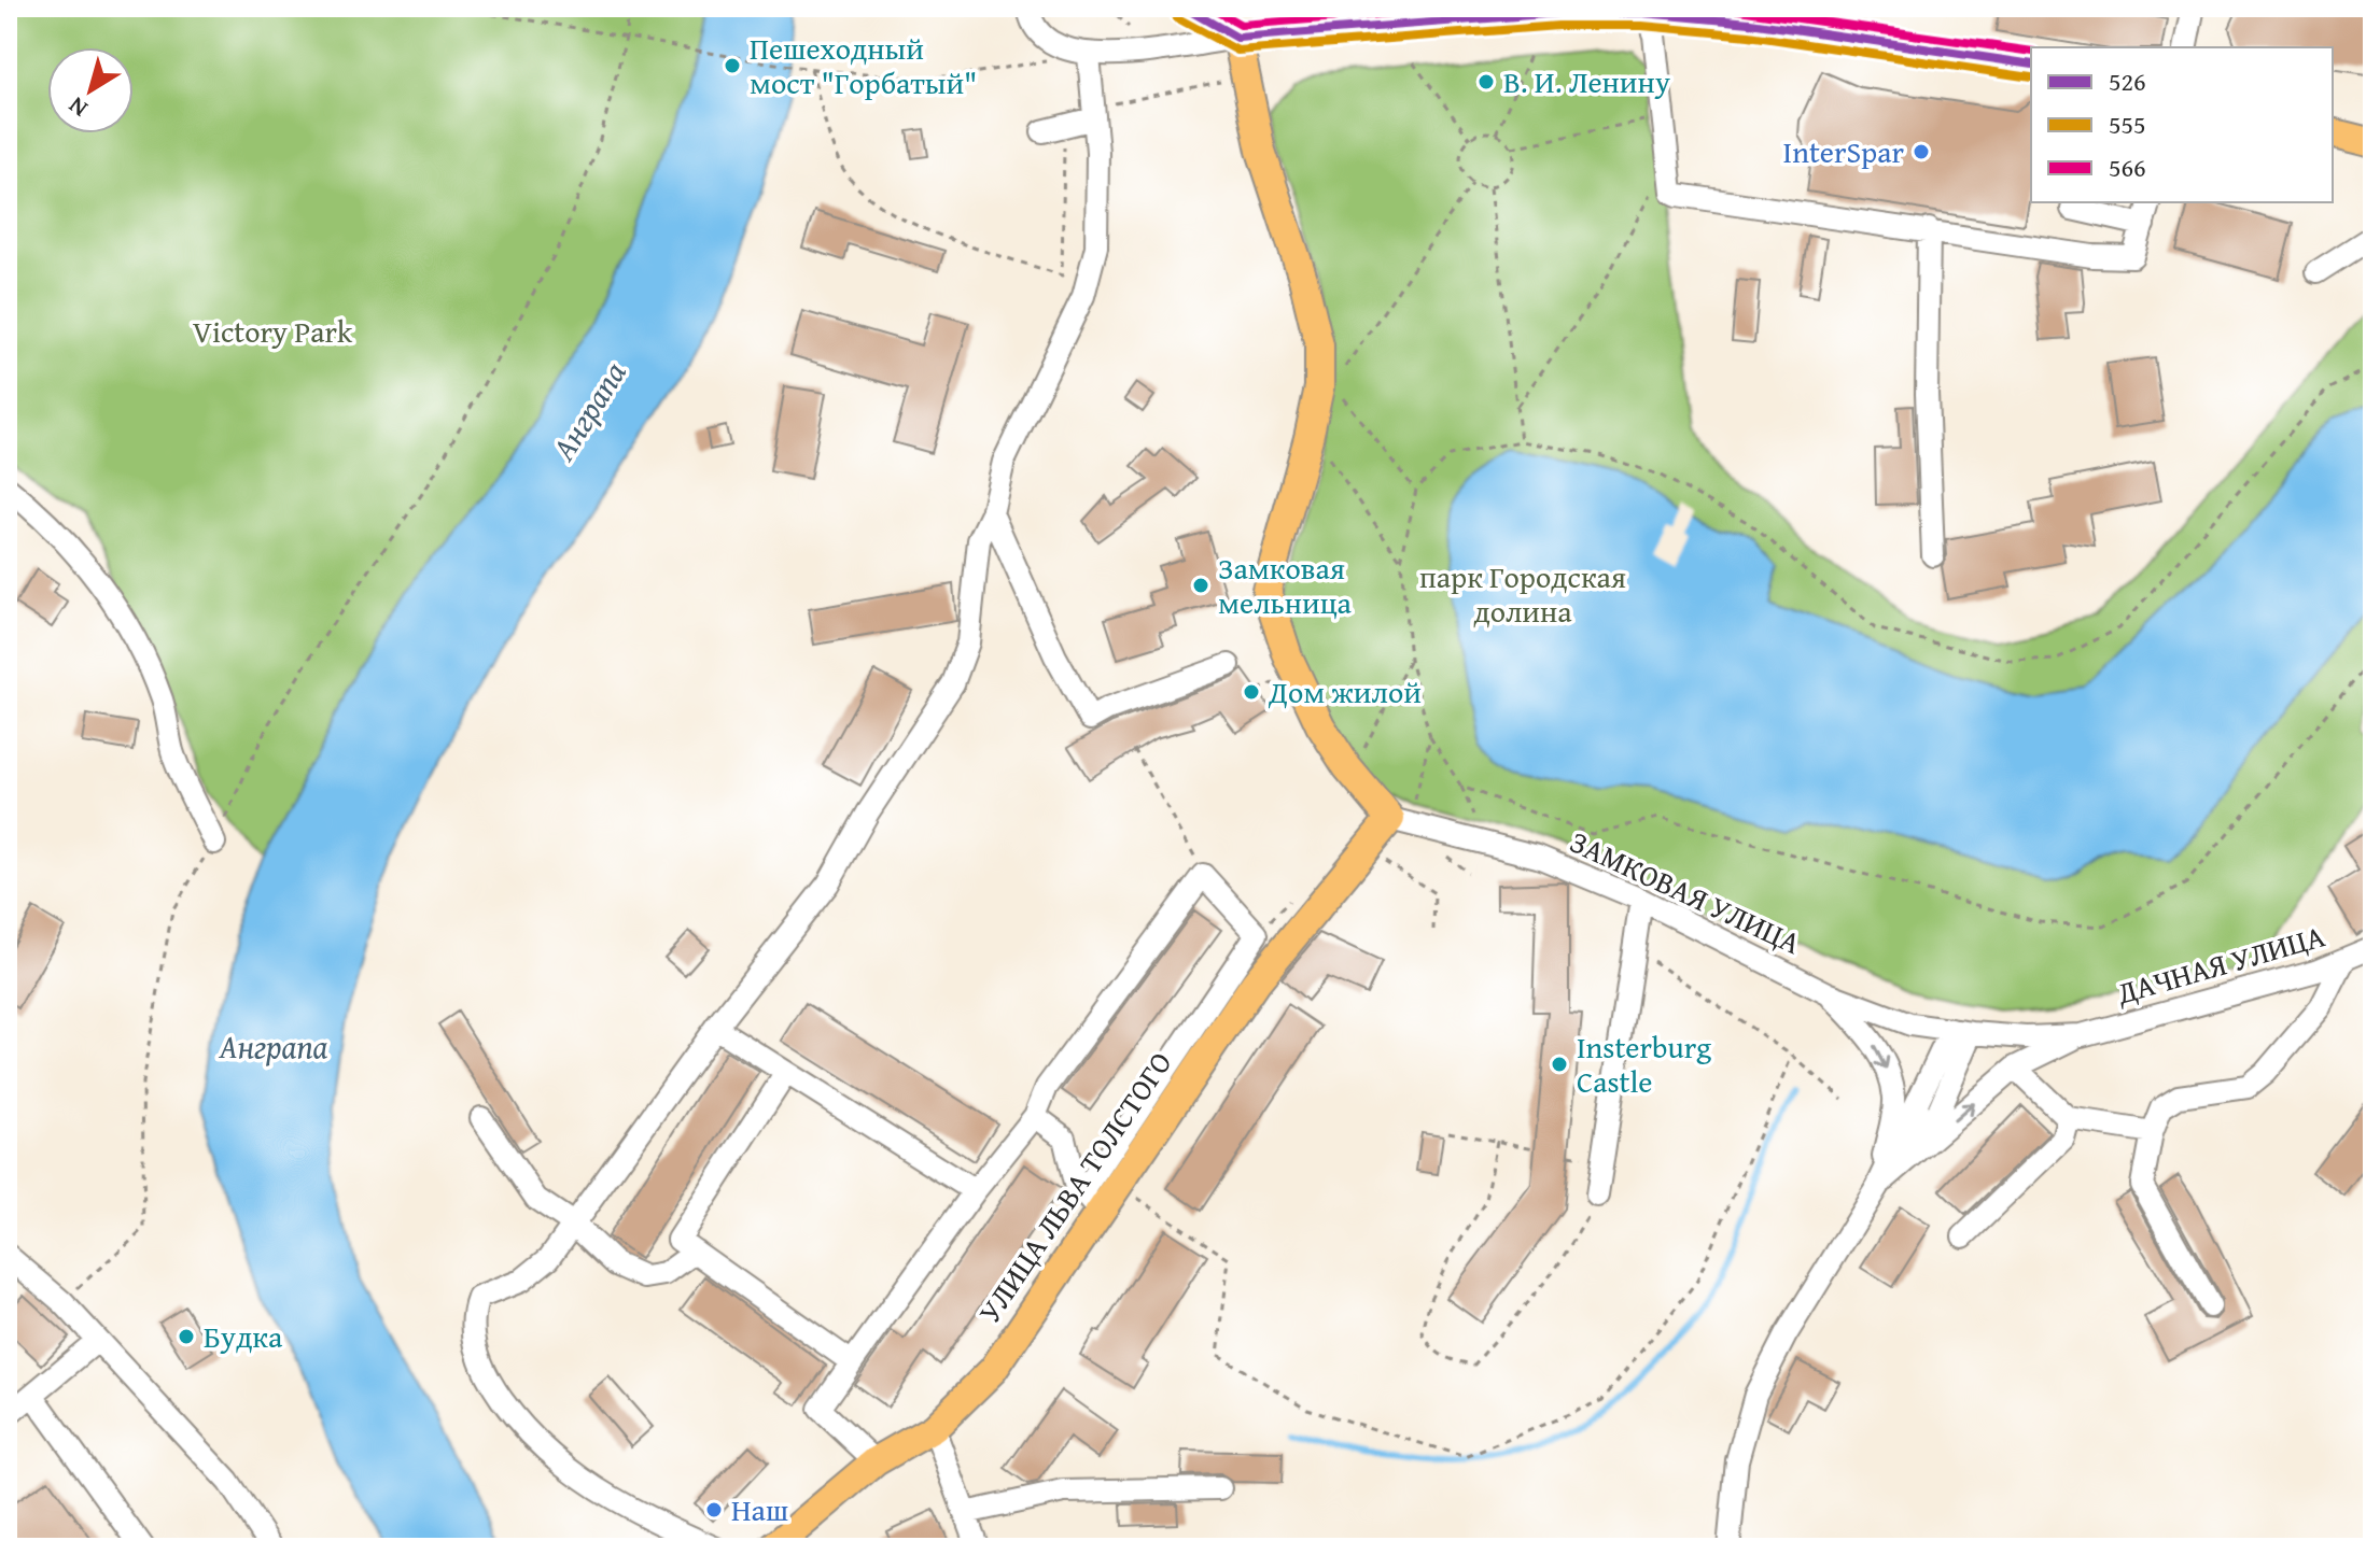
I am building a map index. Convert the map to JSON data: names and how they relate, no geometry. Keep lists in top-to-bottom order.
{
  "streets": {
    "main road": ["УЛИЦА ЛЬВА ТОЛСТОГО"],
    "street": ["ЗАМКОВАЯ УЛИЦА", "ДАЧНАЯ УЛИЦА"]
  },
  "crossings": [
    ["ЗАМКОВАЯ УЛИЦА", "ДАЧНАЯ УЛИЦА"],
    ["ЗАМКОВАЯ УЛИЦА", "УЛИЦА ЛЬВА ТОЛСТОГО"]
  ],
  "water": ["Анграпа"],
  "parks": ["Victory Park", "парк Городская долина"],
  "places": [
    "Пешеходный мост \"Горбатый\"",
    "В. И. Ленину",
    "InterSpar",
    "Замковая мельница",
    "Дом жилой",
    "Insterburg Castle",
    "Будка",
    "Наш"
  ],
  "lines": ["transit line 526", "transit line 566", "transit line 555"],
  "legend": ["526", "555", "566"],
  "north": "bottom left"
}
